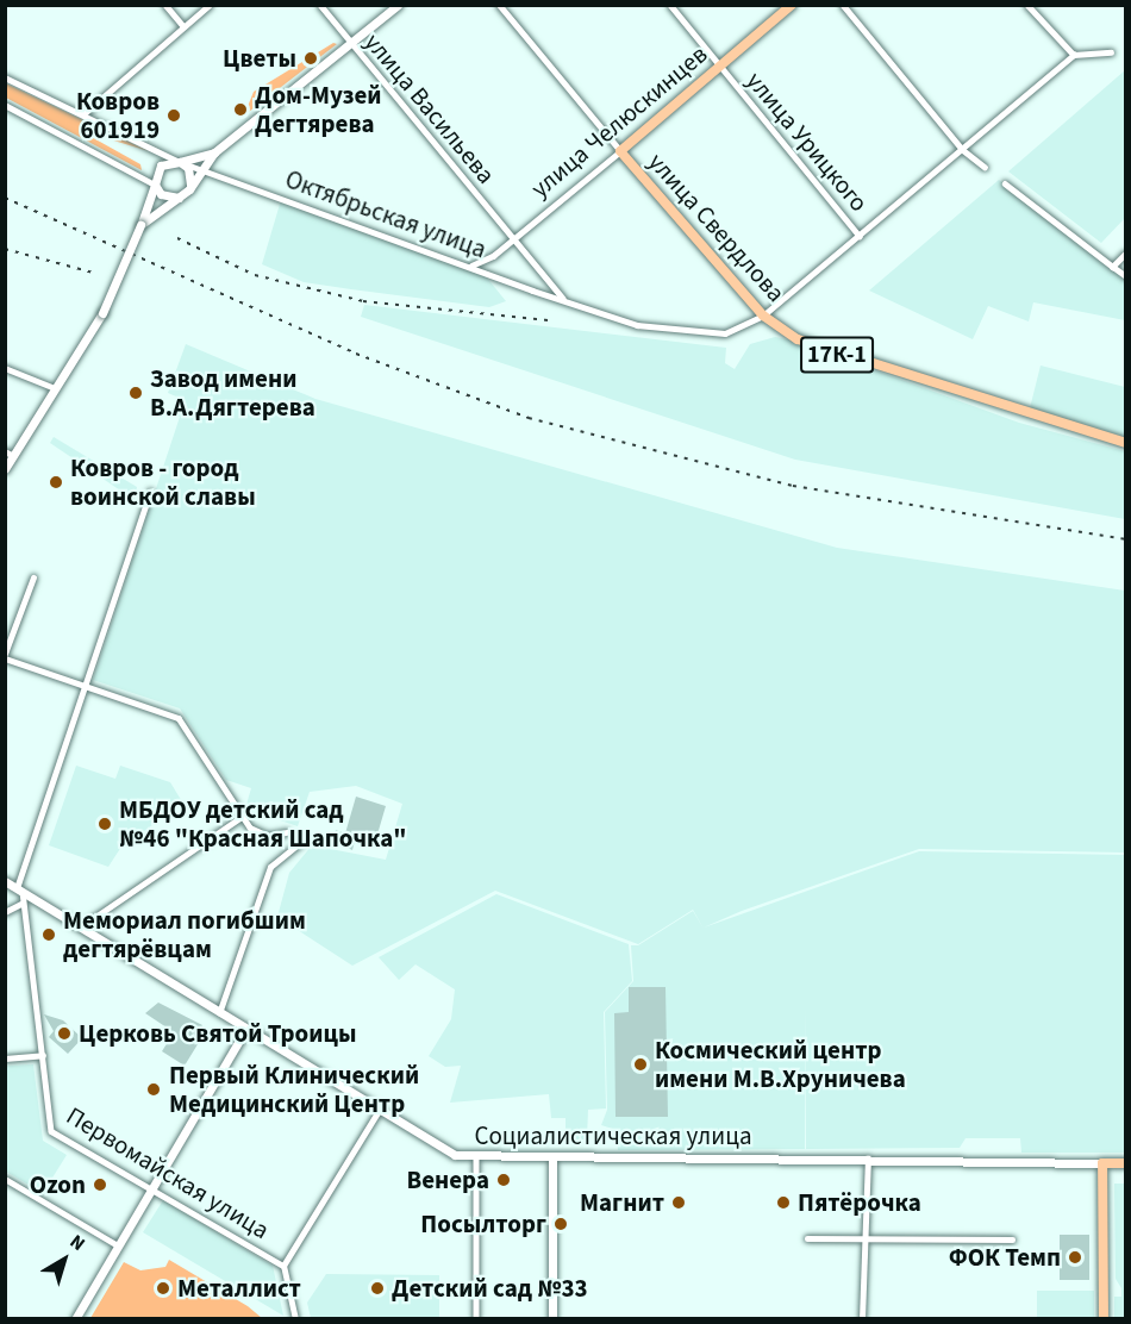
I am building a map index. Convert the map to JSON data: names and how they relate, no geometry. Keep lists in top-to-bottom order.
{
  "streets": {
    "main road": [
      "улица Челюскинцев",
      "улица Свердлова",
      "17К-1",
      "Социалистическая улица"
    ],
    "street": [
      "улица Васильева",
      "улица Урицкого",
      "Октябрьская улица",
      "Первомайская улица"
    ]
  },
  "crossings": [
    ["улица Васильева", "улица Челюскинцев"],
    ["улица Васильева", "Октябрьская улица"],
    ["улица Челюскинцев", "улица Урицкого"],
    ["улица Челюскинцев", "Октябрьская улица"],
    ["улица Челюскинцев", "улица Свердлова"],
    ["улица Урицкого", "Октябрьская улица"],
    ["Октябрьская улица", "улица Свердлова"],
    ["Социалистическая улица", "Первомайская улица"]
  ],
  "places": [
    "Цветы",
    "Дом-Музей Дегтярева",
    "Ковров 601919",
    "Завод имени В.А.Дягтерева",
    "Ковров - город воинской славы",
    "МБДОУ детский сад №46 \"Красная Шапочка\"",
    "Мемориал погибшим дегтярёвцам",
    "Церковь Святой Троицы",
    "Космический центр имени М.В.Хруничева",
    "Первый Клинический Медицинский Центр",
    "Венера",
    "Ozon",
    "Магнит",
    "Пятёрочка",
    "Посылторг",
    "ФОК Темп",
    "Металлист",
    "Детский сад №33"
  ],
  "north": "top right"
}
